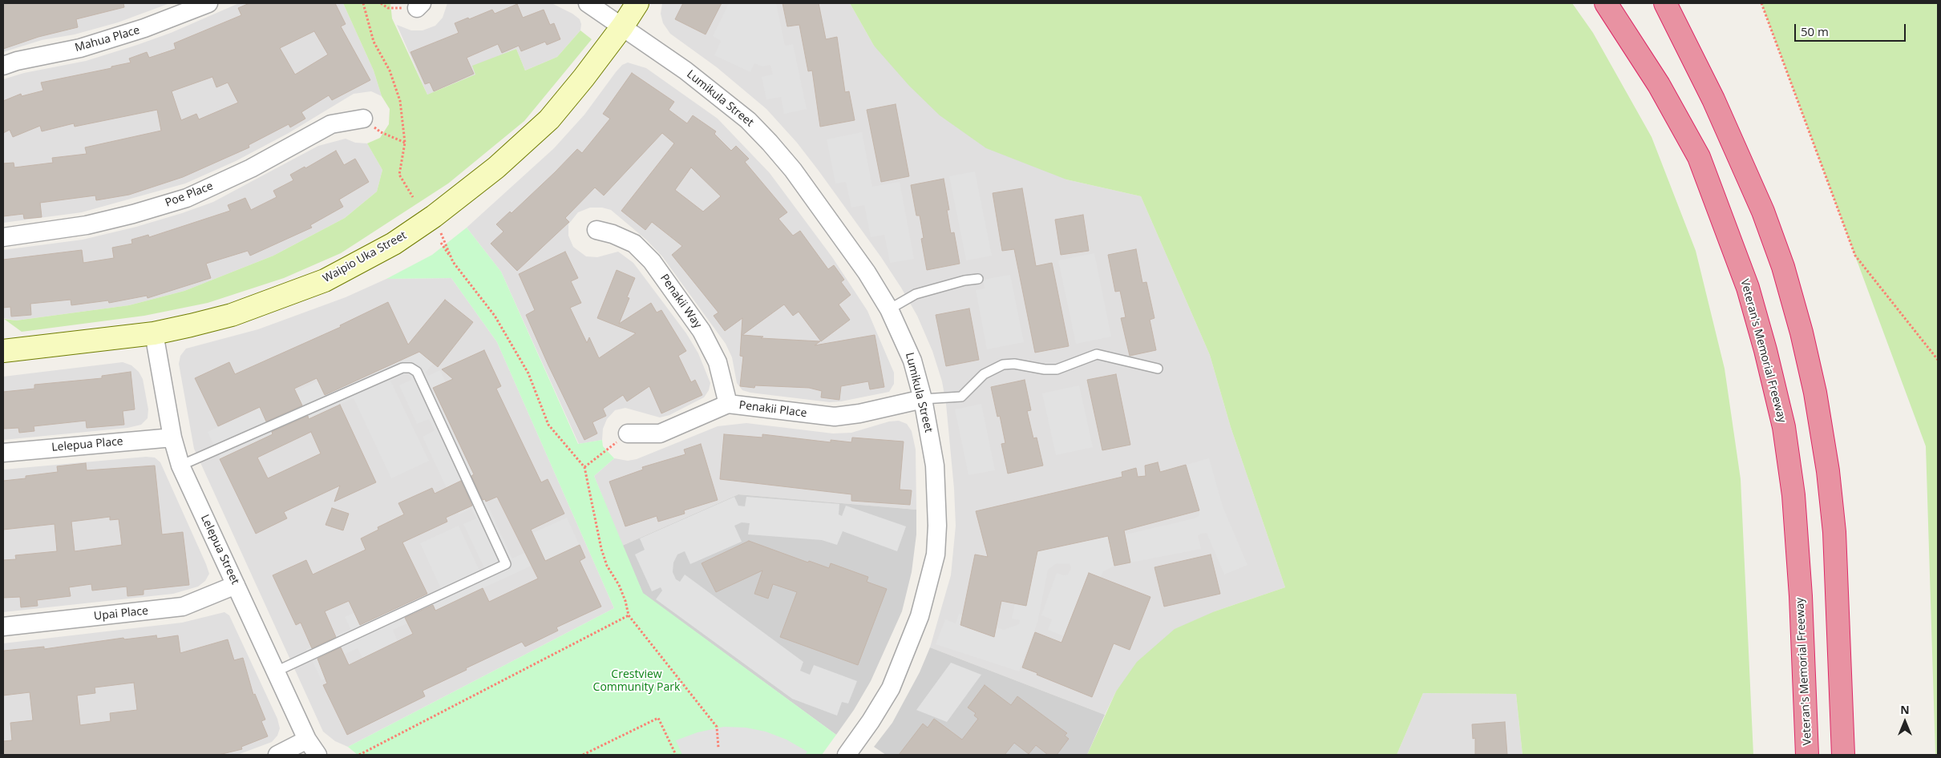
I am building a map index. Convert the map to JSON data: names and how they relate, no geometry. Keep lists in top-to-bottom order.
{
  "streets": {
    "highway": ["Veteran's Memorial Freeway"],
    "street": [
      "Mahua Place",
      "Lumikula Street",
      "Poe Place",
      "Waipio Uka Street",
      "Penakii Way",
      "Penakii Place",
      "Lelepua Place",
      "Lelepua Street",
      "Upai Place"
    ]
  },
  "crossings": [
    ["Lumikula Street", "Waipio Uka Street"],
    ["Lumikula Street", "Penakii Place"],
    ["Waipio Uka Street", "Lelepua Street"],
    ["Penakii Way", "Penakii Place"],
    ["Lelepua Place", "Lelepua Street"],
    ["Lelepua Street", "Upai Place"]
  ],
  "parks": ["Crestview Community Park"],
  "scale_bar": "50 m",
  "north": "top"
}
